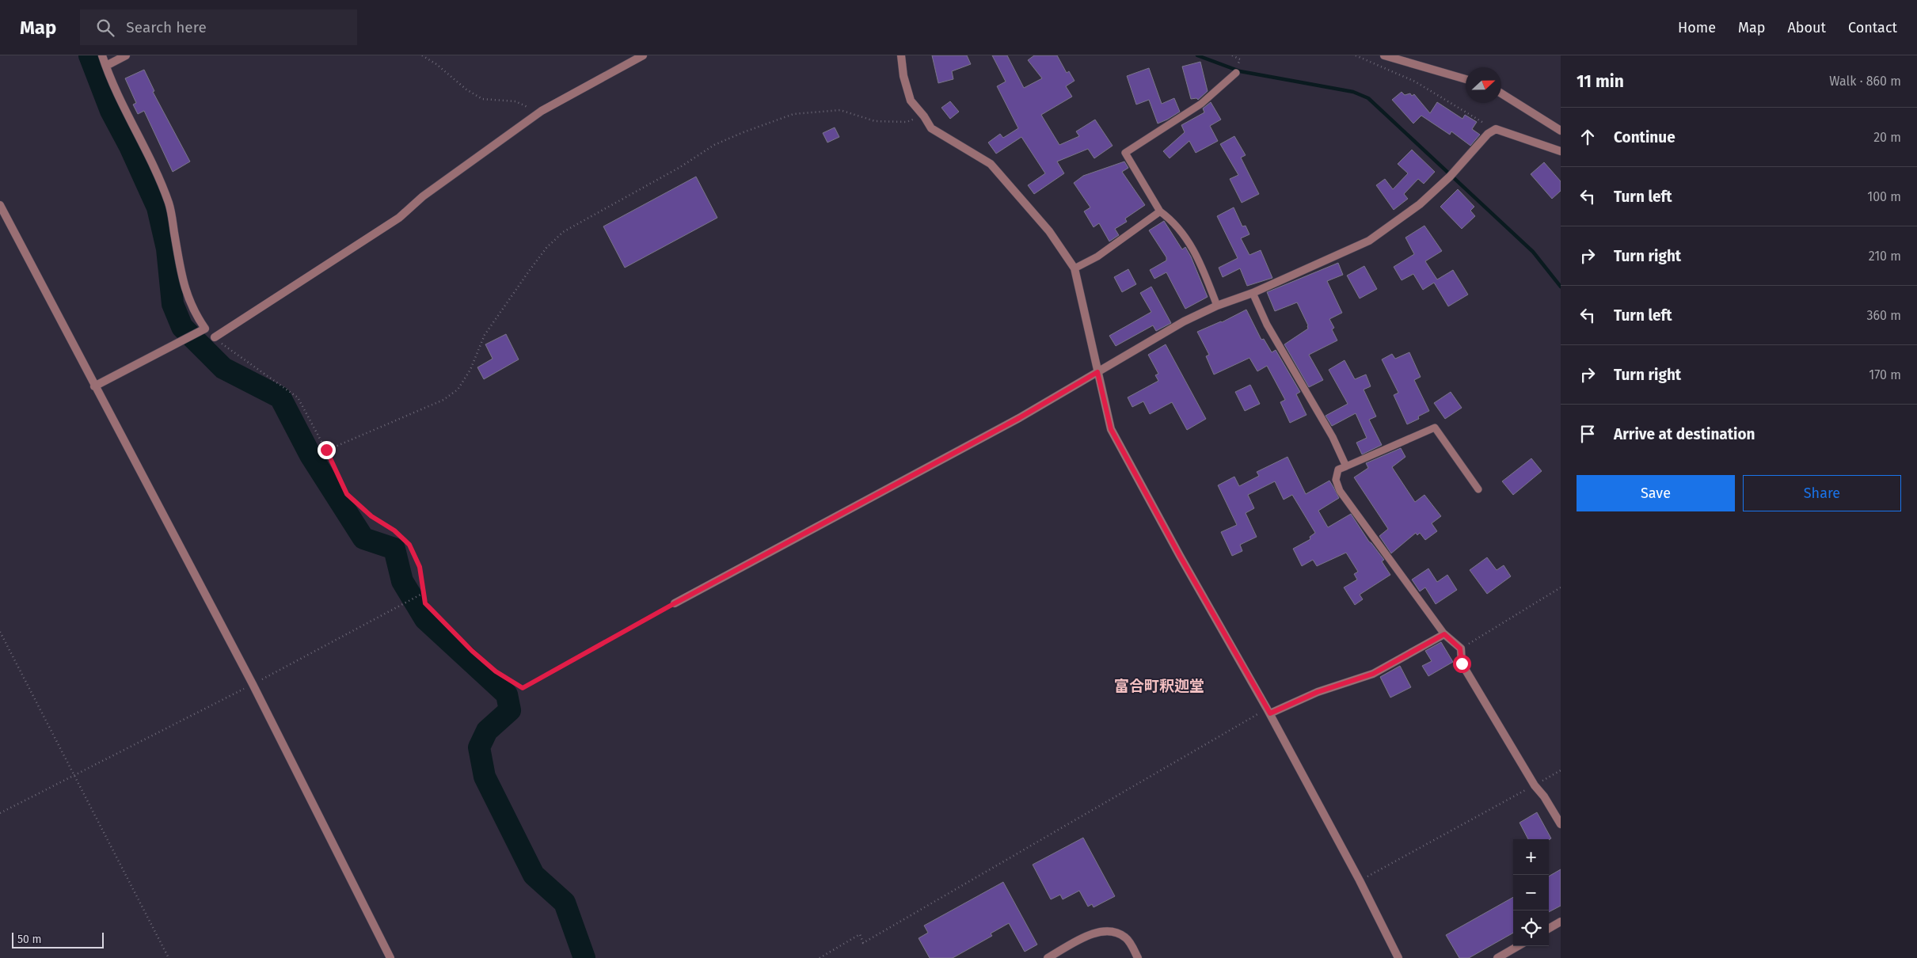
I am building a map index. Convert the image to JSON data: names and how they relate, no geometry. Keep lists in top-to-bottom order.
{
  "districts": ["富合町釈迦堂"],
  "scale_bar": "50 m",
  "north": "right",
  "page": {
    "header": "Map",
    "search": "Search here",
    "nav": [
      "Home",
      "Map",
      "About",
      "Contact"
    ],
    "heading": ["11 min", "Walk · 860 m"],
    "list": [
      ["Continue", "20 m"],
      ["Turn left", "100 m"],
      ["Turn right", "210 m"],
      ["Turn left", "360 m"],
      ["Turn right", "170 m"],
      "Arrive at destination"
    ],
    "buttons": ["Save", "Share"],
    "map_buttons": ["+", "−"],
    "scale": "50 m"
  }
}
